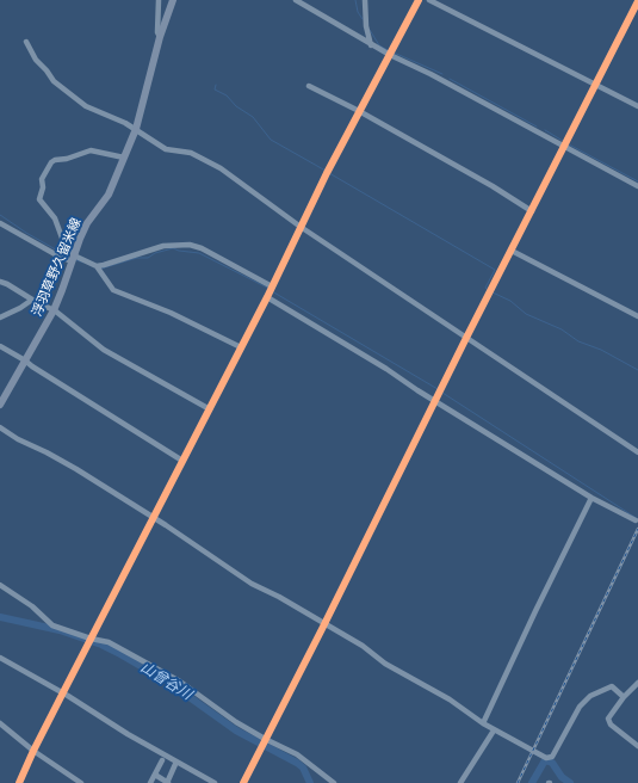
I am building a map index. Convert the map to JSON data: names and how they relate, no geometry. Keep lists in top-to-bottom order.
{
  "streets": {
    "main road": ["浮羽草野久留米線"]
  },
  "water": ["山曾谷川"]
}
